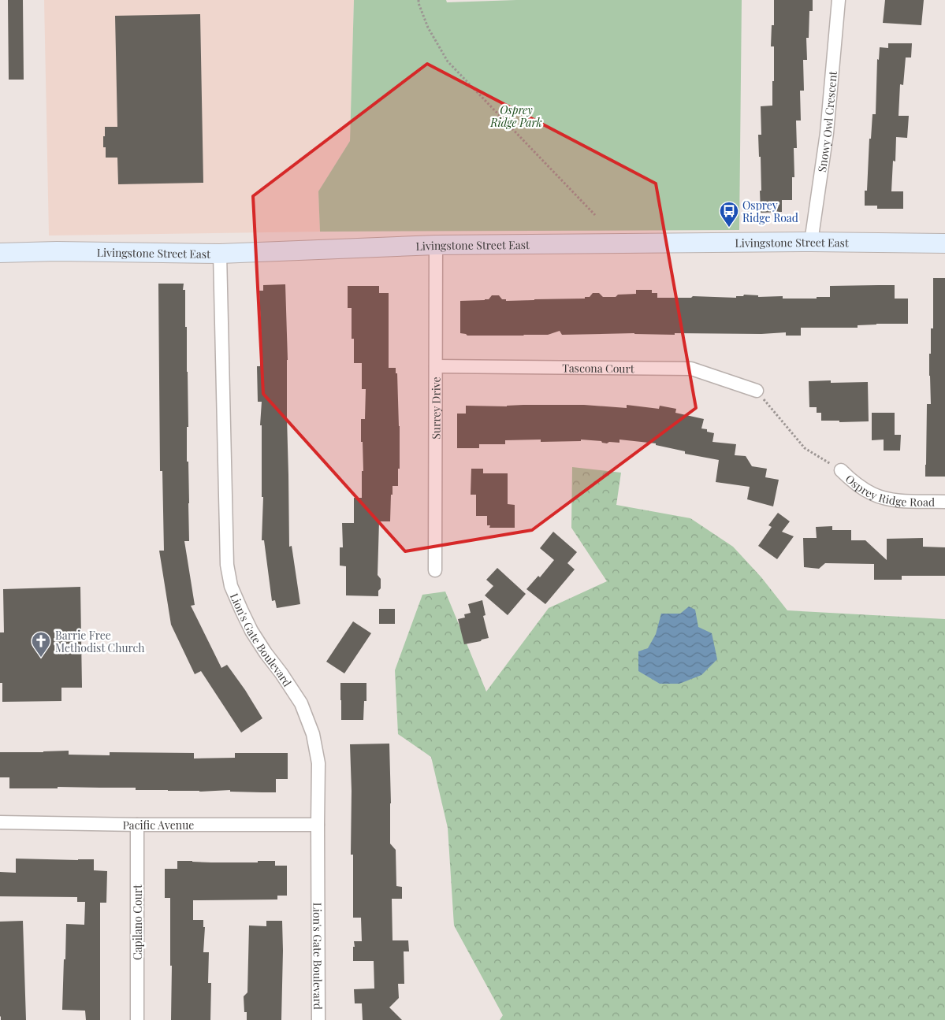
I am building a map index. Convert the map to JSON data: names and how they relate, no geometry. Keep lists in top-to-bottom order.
{
  "streets": {
    "street": [
      "Snowy Owl Crescent",
      "Livingstone Street East",
      "Tascona Court",
      "Surrey Drive",
      "Osprey Ridge Road",
      "Lion's Gate Boulevard",
      "Pacific Avenue",
      "Capilano Court"
    ]
  },
  "crossings": [
    ["Snowy Owl Crescent", "Livingstone Street East"],
    ["Livingstone Street East", "Surrey Drive"],
    ["Livingstone Street East", "Lion's Gate Boulevard"],
    ["Tascona Court", "Surrey Drive"],
    ["Lion's Gate Boulevard", "Pacific Avenue"],
    ["Pacific Avenue", "Capilano Court"]
  ],
  "parks": ["Osprey Ridge Park"],
  "places": {
    "bus stop": ["Osprey Ridge Road"],
    "church": ["Barrie Free Methodist Church"]
  }
}
